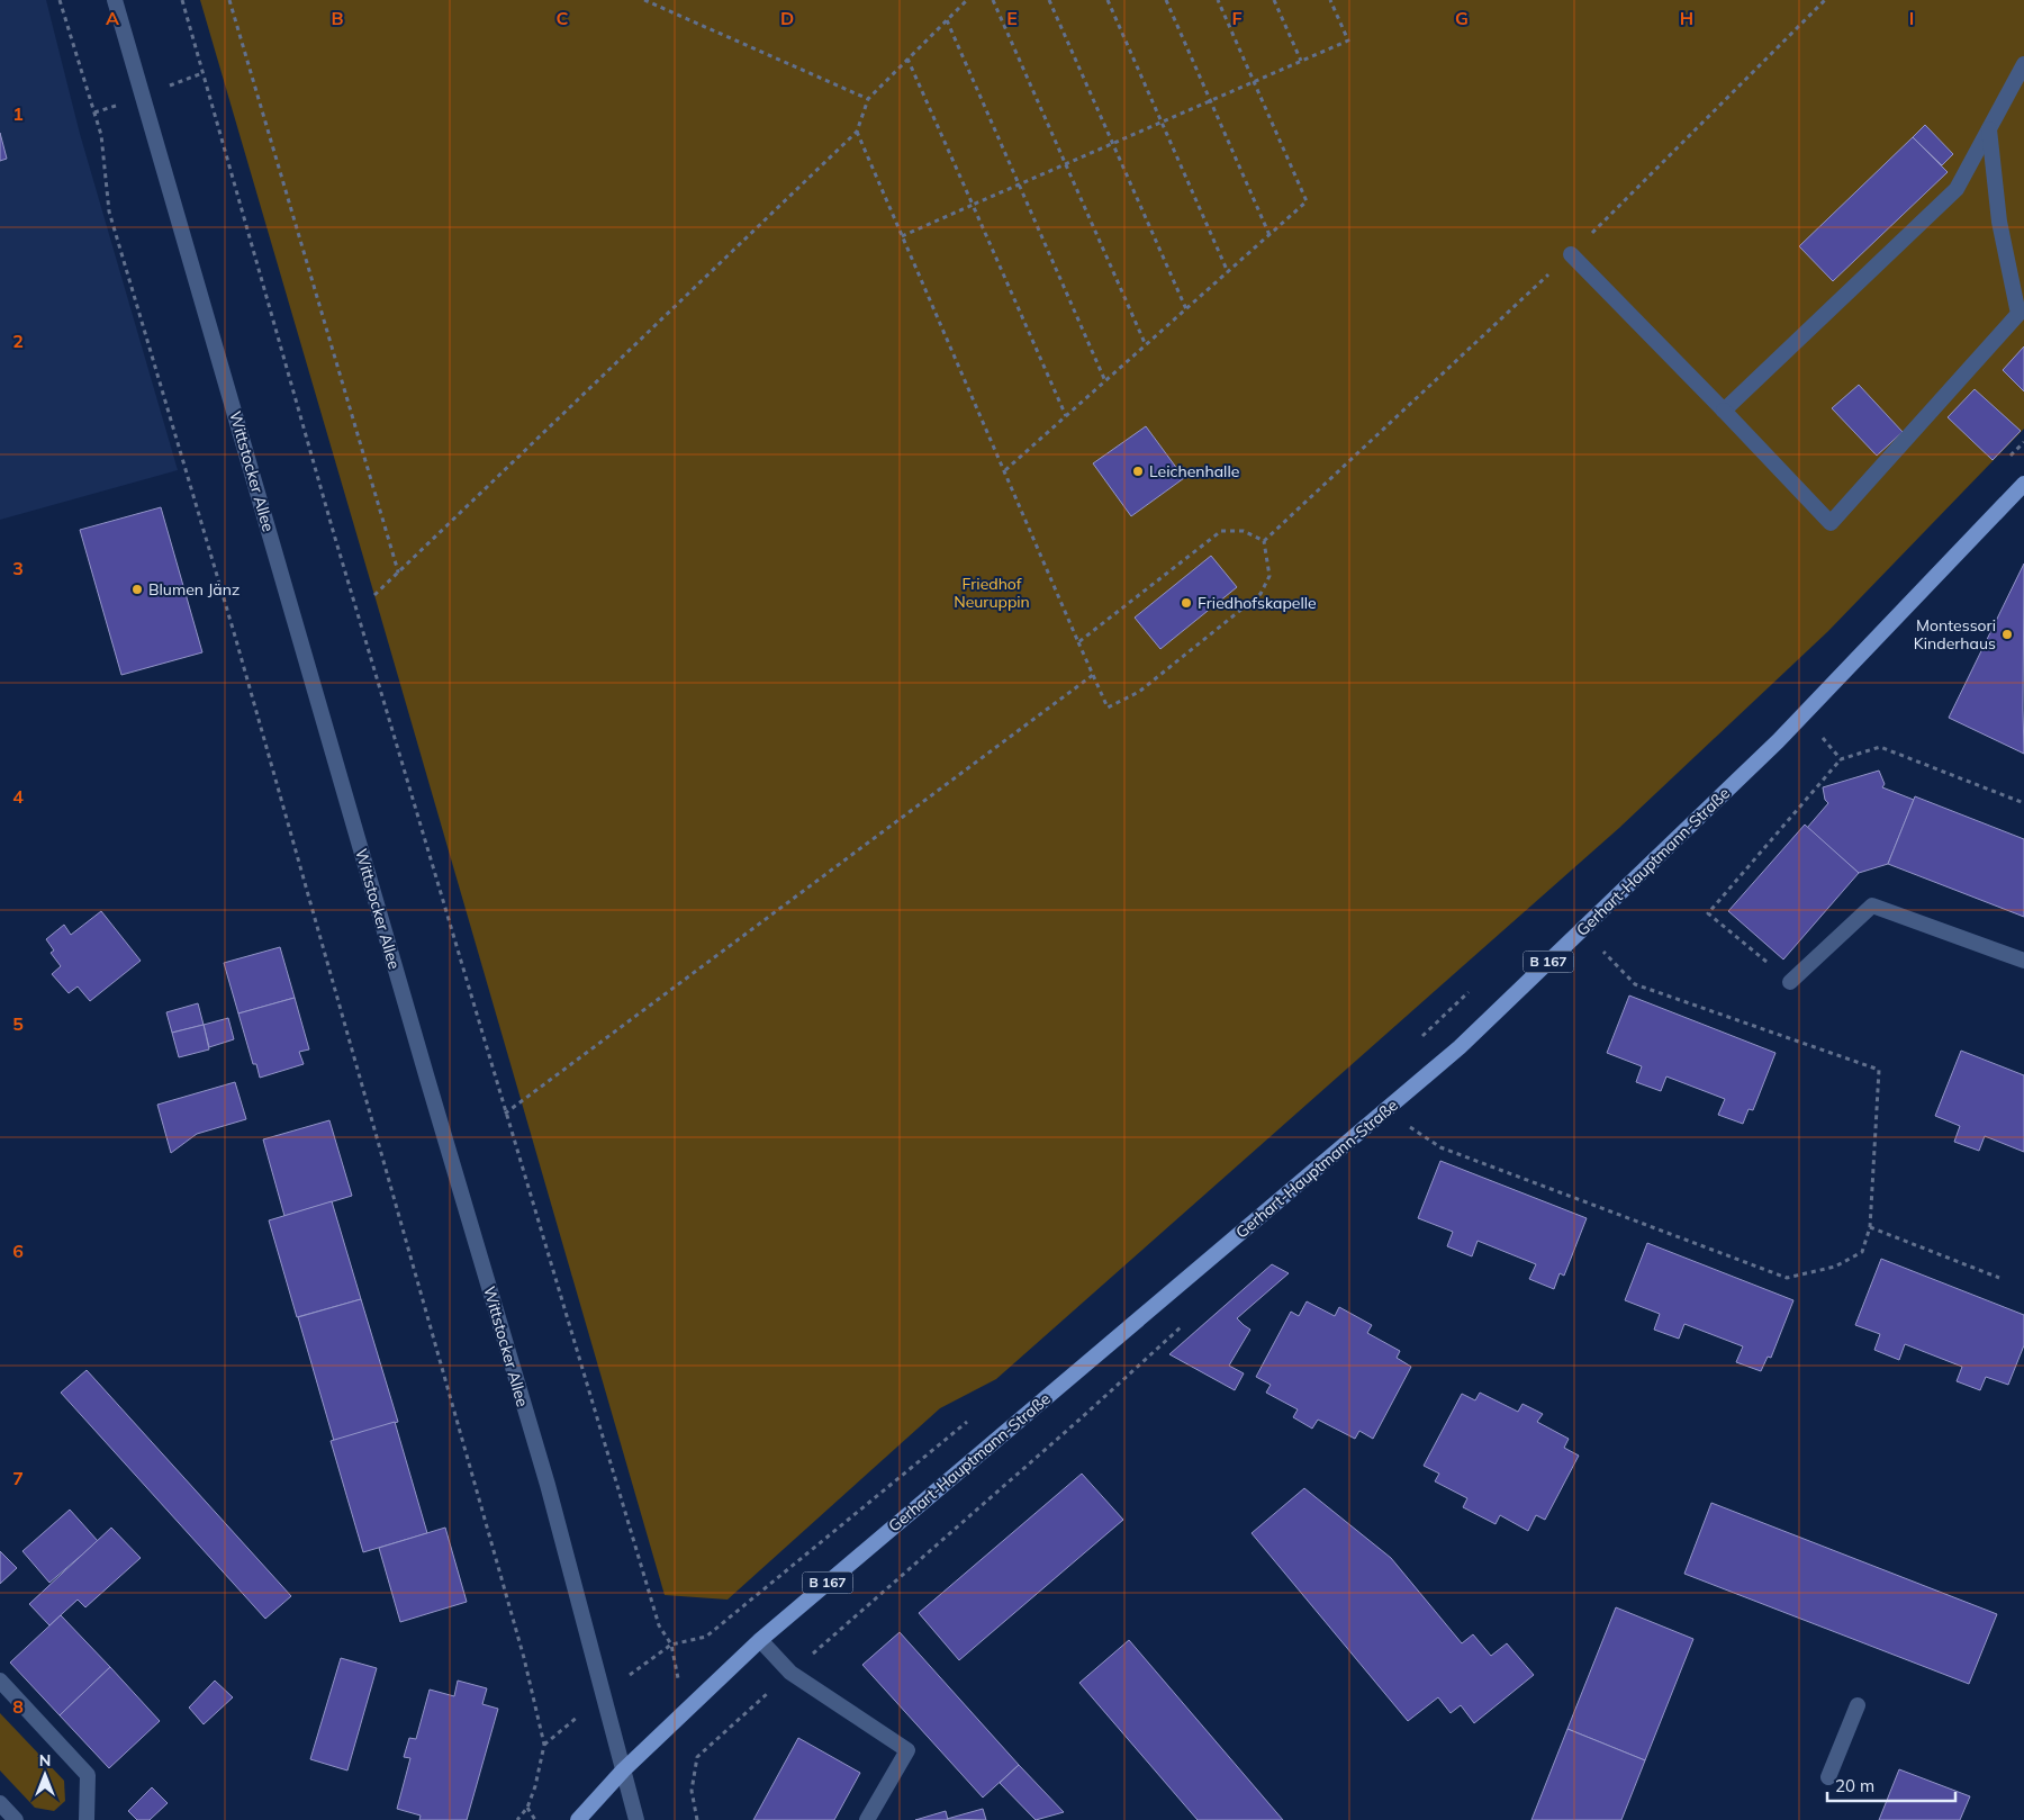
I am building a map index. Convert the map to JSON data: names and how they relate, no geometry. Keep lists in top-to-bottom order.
{
  "streets": {
    "main road": ["Wittstocker Allee", "Gerhart-Hauptmann-Straße", "B 167"]
  },
  "crossings": [
    ["Wittstocker Allee", "Gerhart-Hauptmann-Straße"]
  ],
  "parks": ["Friedhof Neuruppin"],
  "places": [
    "Leichenhalle",
    "Blumen Jänz",
    "Friedhofskapelle",
    "Montessori Kinderhaus"
  ],
  "scale_bar": "20 m",
  "north": "top",
  "grid": {
    "columns": [
      "A",
      "B",
      "C",
      "D",
      "E",
      "F",
      "G",
      "H",
      "I"
    ],
    "rows": [
      "1",
      "2",
      "3",
      "4",
      "5",
      "6",
      "7",
      "8"
    ]
  }
}
